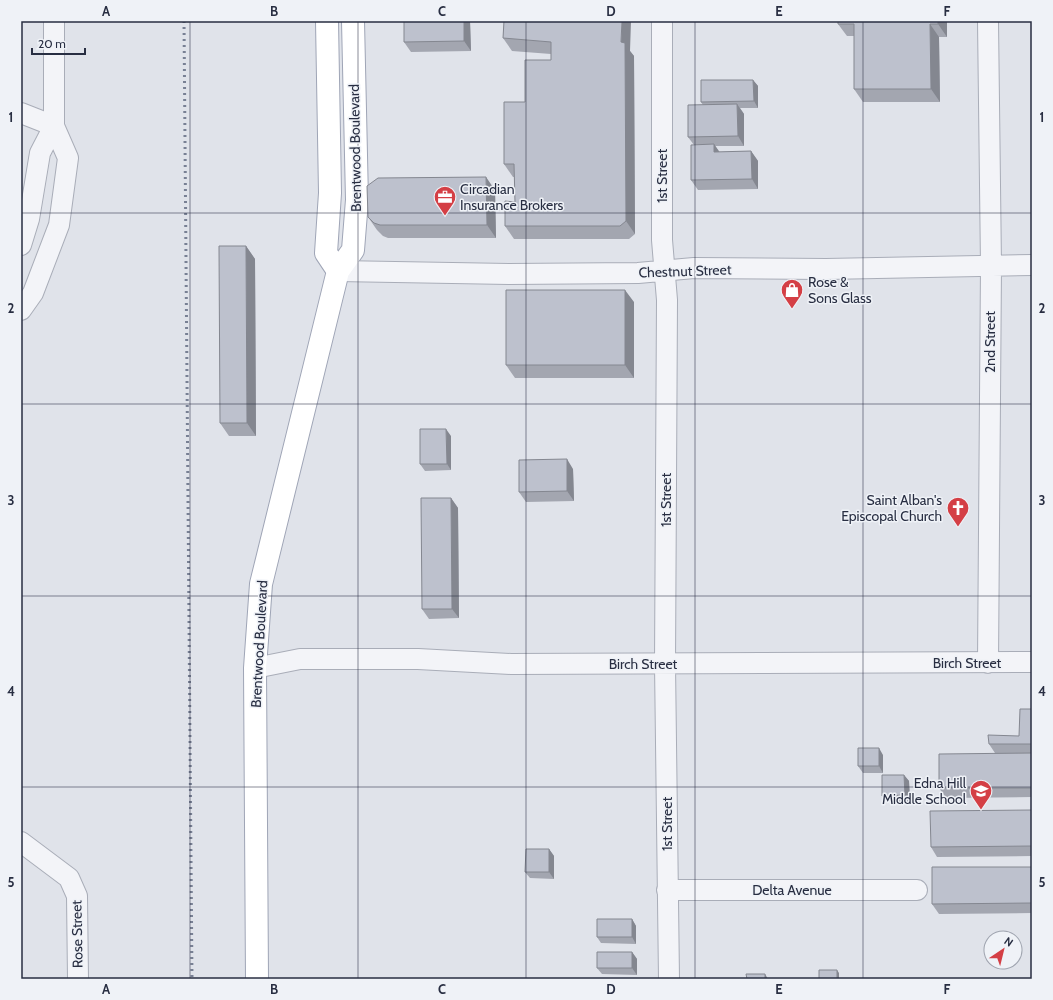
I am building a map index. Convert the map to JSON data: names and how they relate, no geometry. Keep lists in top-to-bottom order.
{
  "streets": {
    "main road": ["Brentwood Boulevard"],
    "street": [
      "1st Street",
      "Chestnut Street",
      "2nd Street",
      "Birch Street",
      "Delta Avenue",
      "Rose Street"
    ]
  },
  "crossings": [
    ["Brentwood Boulevard", "Chestnut Street"],
    ["Brentwood Boulevard", "Birch Street"],
    ["1st Street", "Chestnut Street"],
    ["1st Street", "Birch Street"],
    ["1st Street", "Delta Avenue"],
    ["Chestnut Street", "2nd Street"],
    ["2nd Street", "Birch Street"]
  ],
  "places": {
    "office": ["Circadian Insurance Brokers"],
    "shop": ["Rose & Sons Glass"],
    "church": ["Saint Alban's Episcopal Church"],
    "school or university": ["Edna Hill Middle School"]
  },
  "scale_bar": "20 m",
  "north": "top right",
  "grid": {
    "columns": [
      "A",
      "B",
      "C",
      "D",
      "E",
      "F"
    ],
    "rows": [
      "1",
      "2",
      "3",
      "4",
      "5"
    ]
  }
}
